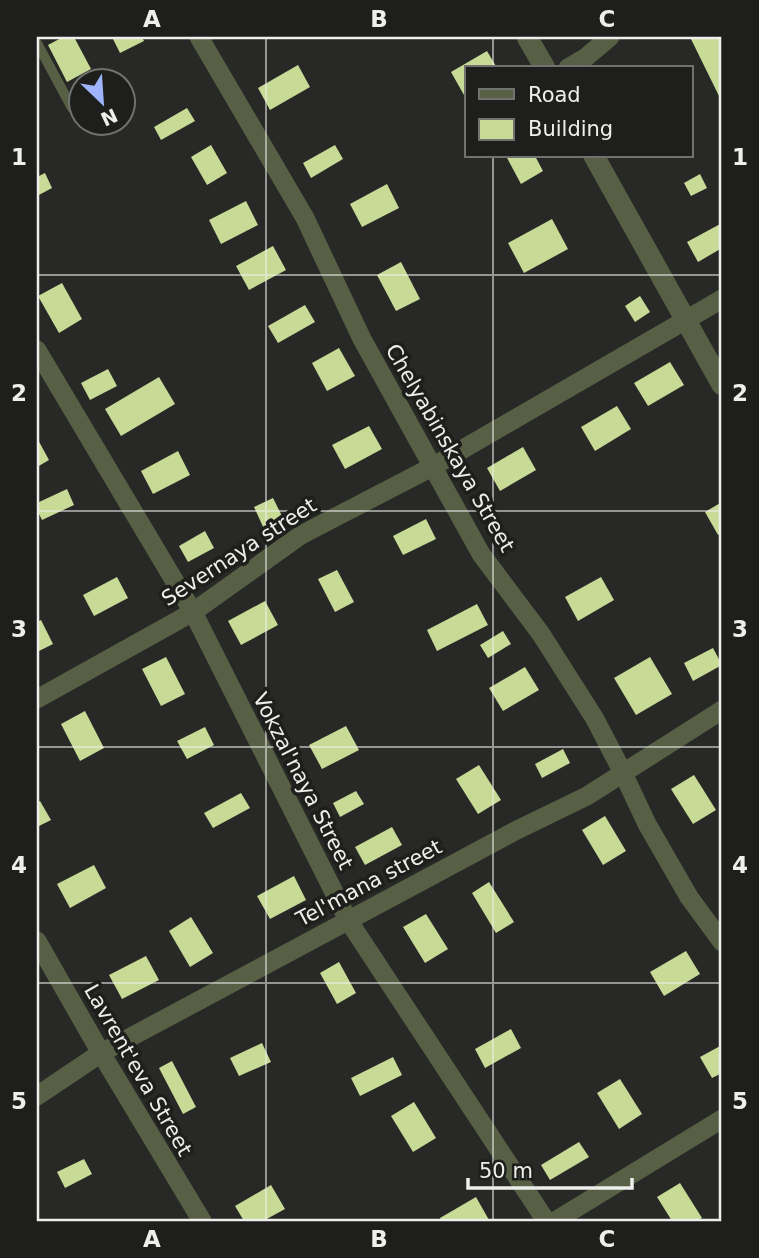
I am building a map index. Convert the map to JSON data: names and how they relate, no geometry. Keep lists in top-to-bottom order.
{
  "streets": {
    "street": [
      "Chelyabinskaya Street",
      "Severnaya street",
      "Vokzal'naya Street",
      "Tel'mana street",
      "Lavrent'eva Street"
    ]
  },
  "crossings": [
    ["Chelyabinskaya Street", "Severnaya street"],
    ["Chelyabinskaya Street", "Tel'mana street"],
    ["Severnaya street", "Vokzal'naya Street"],
    ["Vokzal'naya Street", "Tel'mana street"],
    ["Tel'mana street", "Lavrent'eva Street"]
  ],
  "legend": ["Road", "Building"],
  "scale_bar": "50 m",
  "north": "bottom right",
  "grid": {
    "columns": ["A", "B", "C"],
    "rows": [
      "1",
      "2",
      "3",
      "4",
      "5"
    ]
  }
}
